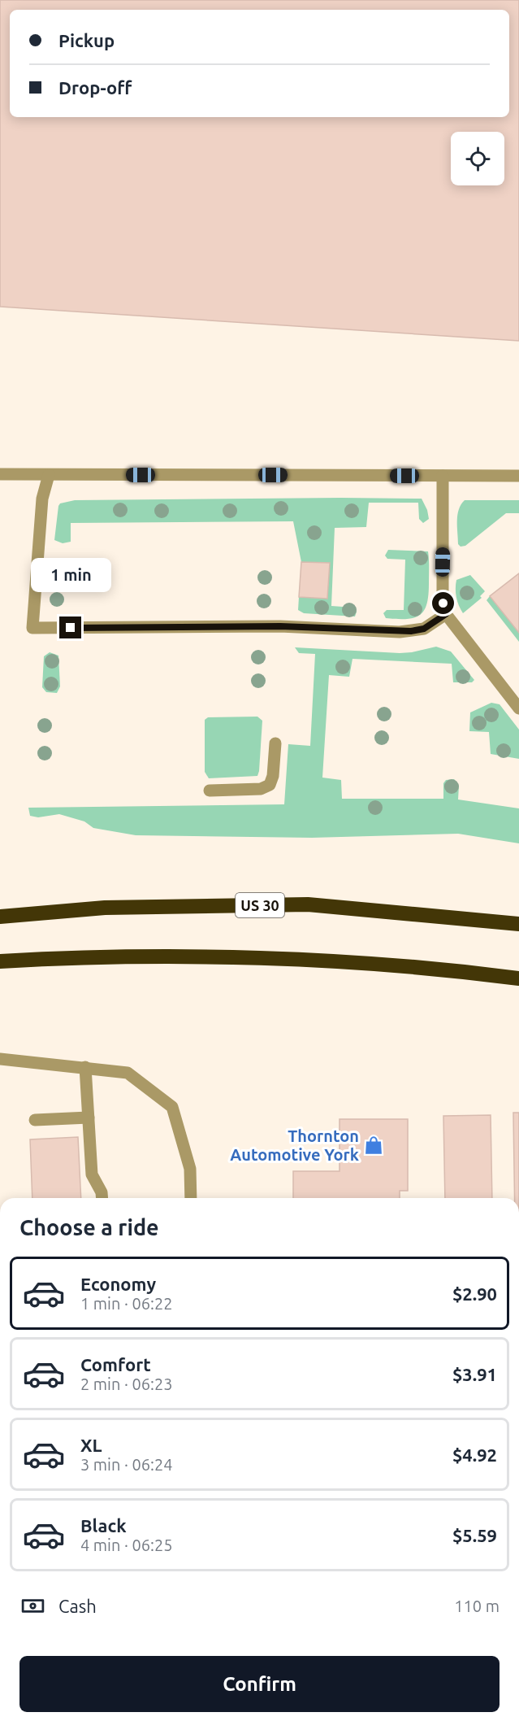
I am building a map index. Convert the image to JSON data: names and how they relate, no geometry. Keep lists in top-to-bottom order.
{
  "streets": {
    "highway": ["US 30"]
  },
  "places": {
    "shop": ["Thornton Automotive York"]
  },
  "page": {
    "banner": ["Pickup", "Drop-off"],
    "bubble": "1 min",
    "heading": "Choose a ride",
    "list": [
      {
        "name": "Economy",
        "note": "1 min · 06:22",
        "value": "$2.90"
      },
      {
        "name": "Comfort",
        "note": "2 min · 06:23",
        "value": "$3.91"
      },
      {
        "name": "XL",
        "note": "3 min · 06:24",
        "value": "$4.92"
      },
      {
        "name": "Black",
        "note": "4 min · 06:25",
        "value": "$5.59"
      }
    ],
    "pay": ["Cash", "110 m"],
    "buttons": "Confirm"
  }
}
